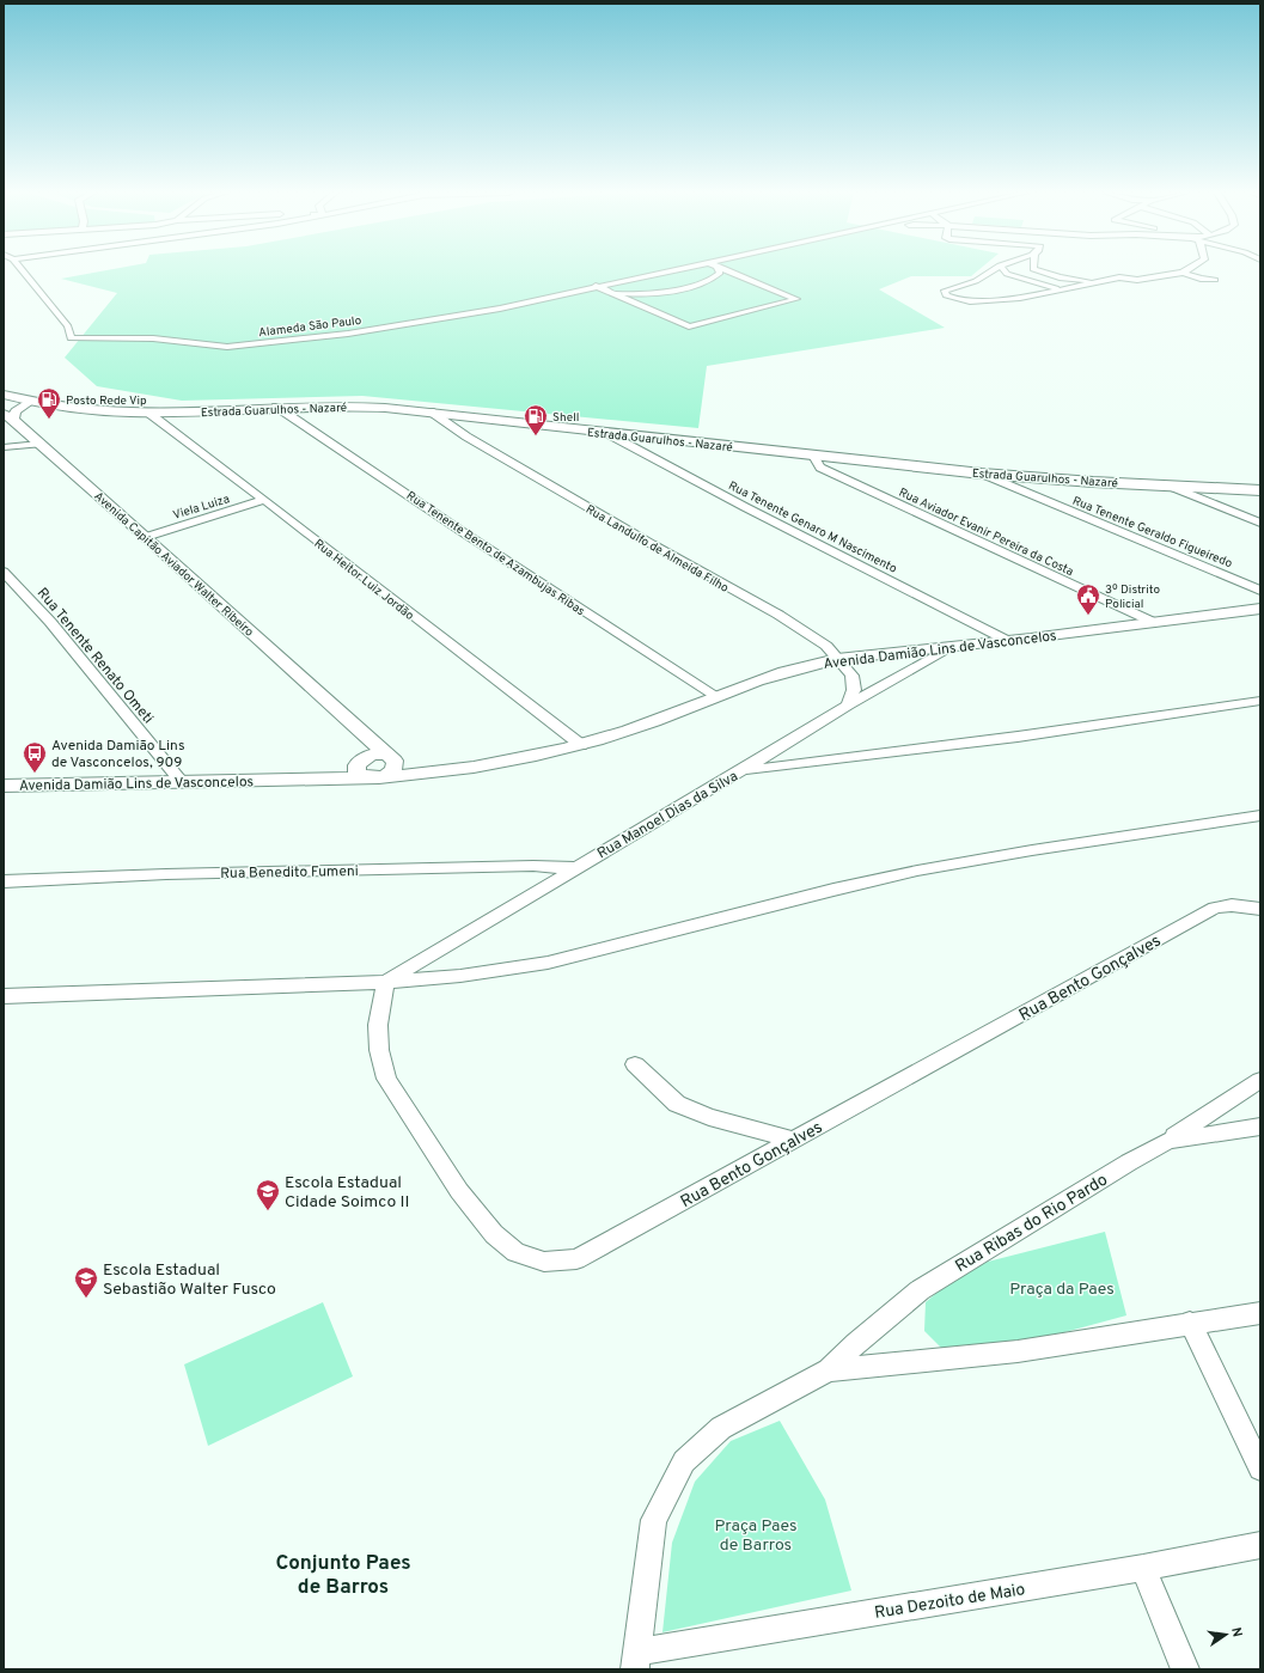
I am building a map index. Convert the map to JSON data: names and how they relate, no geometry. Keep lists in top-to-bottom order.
{
  "streets": {
    "main road": ["Estrada Guarulhos - Nazaré"],
    "street": [
      "Alameda São Paulo",
      "Viela Luiza",
      "Rua Tenente Genaro M Nascimento",
      "Rua Aviador Evanir Pereira da Costa",
      "Rua Tenente Geraldo Figueiredo",
      "Rua Landulfo de Almeida Filho",
      "Rua Tenente Bento de Azambujas Ribas",
      "Avenida Capitão Aviador Walter Ribeiro",
      "Rua Heitor Luiz Jordão",
      "Avenida Damião Lins de Vasconcelos",
      "Rua Tenente Renato Ometi",
      "Rua Manoel Dias da Silva",
      "Rua Benedito Fumeni",
      "Rua Bento Gonçalves",
      "Rua Ribas do Rio Pardo",
      "Rua Dezoito de Maio"
    ]
  },
  "crossings": [
    ["Estrada Guarulhos - Nazaré", "Rua Tenente Genaro M Nascimento"],
    ["Estrada Guarulhos - Nazaré", "Rua Aviador Evanir Pereira da Costa"],
    ["Estrada Guarulhos - Nazaré", "Rua Tenente Geraldo Figueiredo"],
    ["Estrada Guarulhos - Nazaré", "Rua Landulfo de Almeida Filho"],
    ["Estrada Guarulhos - Nazaré", "Rua Tenente Bento de Azambujas Ribas"],
    ["Estrada Guarulhos - Nazaré", "Rua Heitor Luiz Jordão"],
    ["Viela Luiza", "Avenida Capitão Aviador Walter Ribeiro"],
    ["Viela Luiza", "Rua Heitor Luiz Jordão"],
    ["Rua Tenente Genaro M Nascimento", "Avenida Damião Lins de Vasconcelos"],
    ["Rua Aviador Evanir Pereira da Costa", "Avenida Damião Lins de Vasconcelos"],
    ["Rua Landulfo de Almeida Filho", "Avenida Damião Lins de Vasconcelos"],
    ["Rua Landulfo de Almeida Filho", "Rua Manoel Dias da Silva"],
    ["Rua Tenente Bento de Azambujas Ribas", "Avenida Damião Lins de Vasconcelos"],
    ["Avenida Capitão Aviador Walter Ribeiro", "Avenida Damião Lins de Vasconcelos"],
    ["Rua Heitor Luiz Jordão", "Avenida Damião Lins de Vasconcelos"],
    ["Avenida Damião Lins de Vasconcelos", "Rua Tenente Renato Ometi"],
    ["Avenida Damião Lins de Vasconcelos", "Rua Manoel Dias da Silva"],
    ["Rua Manoel Dias da Silva", "Rua Benedito Fumeni"],
    ["Rua Manoel Dias da Silva", "Rua Bento Gonçalves"],
    ["Rua Ribas do Rio Pardo", "Rua Dezoito de Maio"]
  ],
  "districts": ["Conjunto Paes de Barros"],
  "parks": ["Praça da Paes", "Praça Paes de Barros"],
  "places": {
    "fuel station": ["Posto Rede Vip", "Shell"],
    "public building": ["3º Distrito Policial"],
    "bus stop": ["Avenida Damião Lins de Vasconcelos, 909"],
    "school or university": ["Escola Estadual Cidade Soimco II", "Escola Estadual Sebastião Walter Fusco"]
  },
  "north": "right"
}
